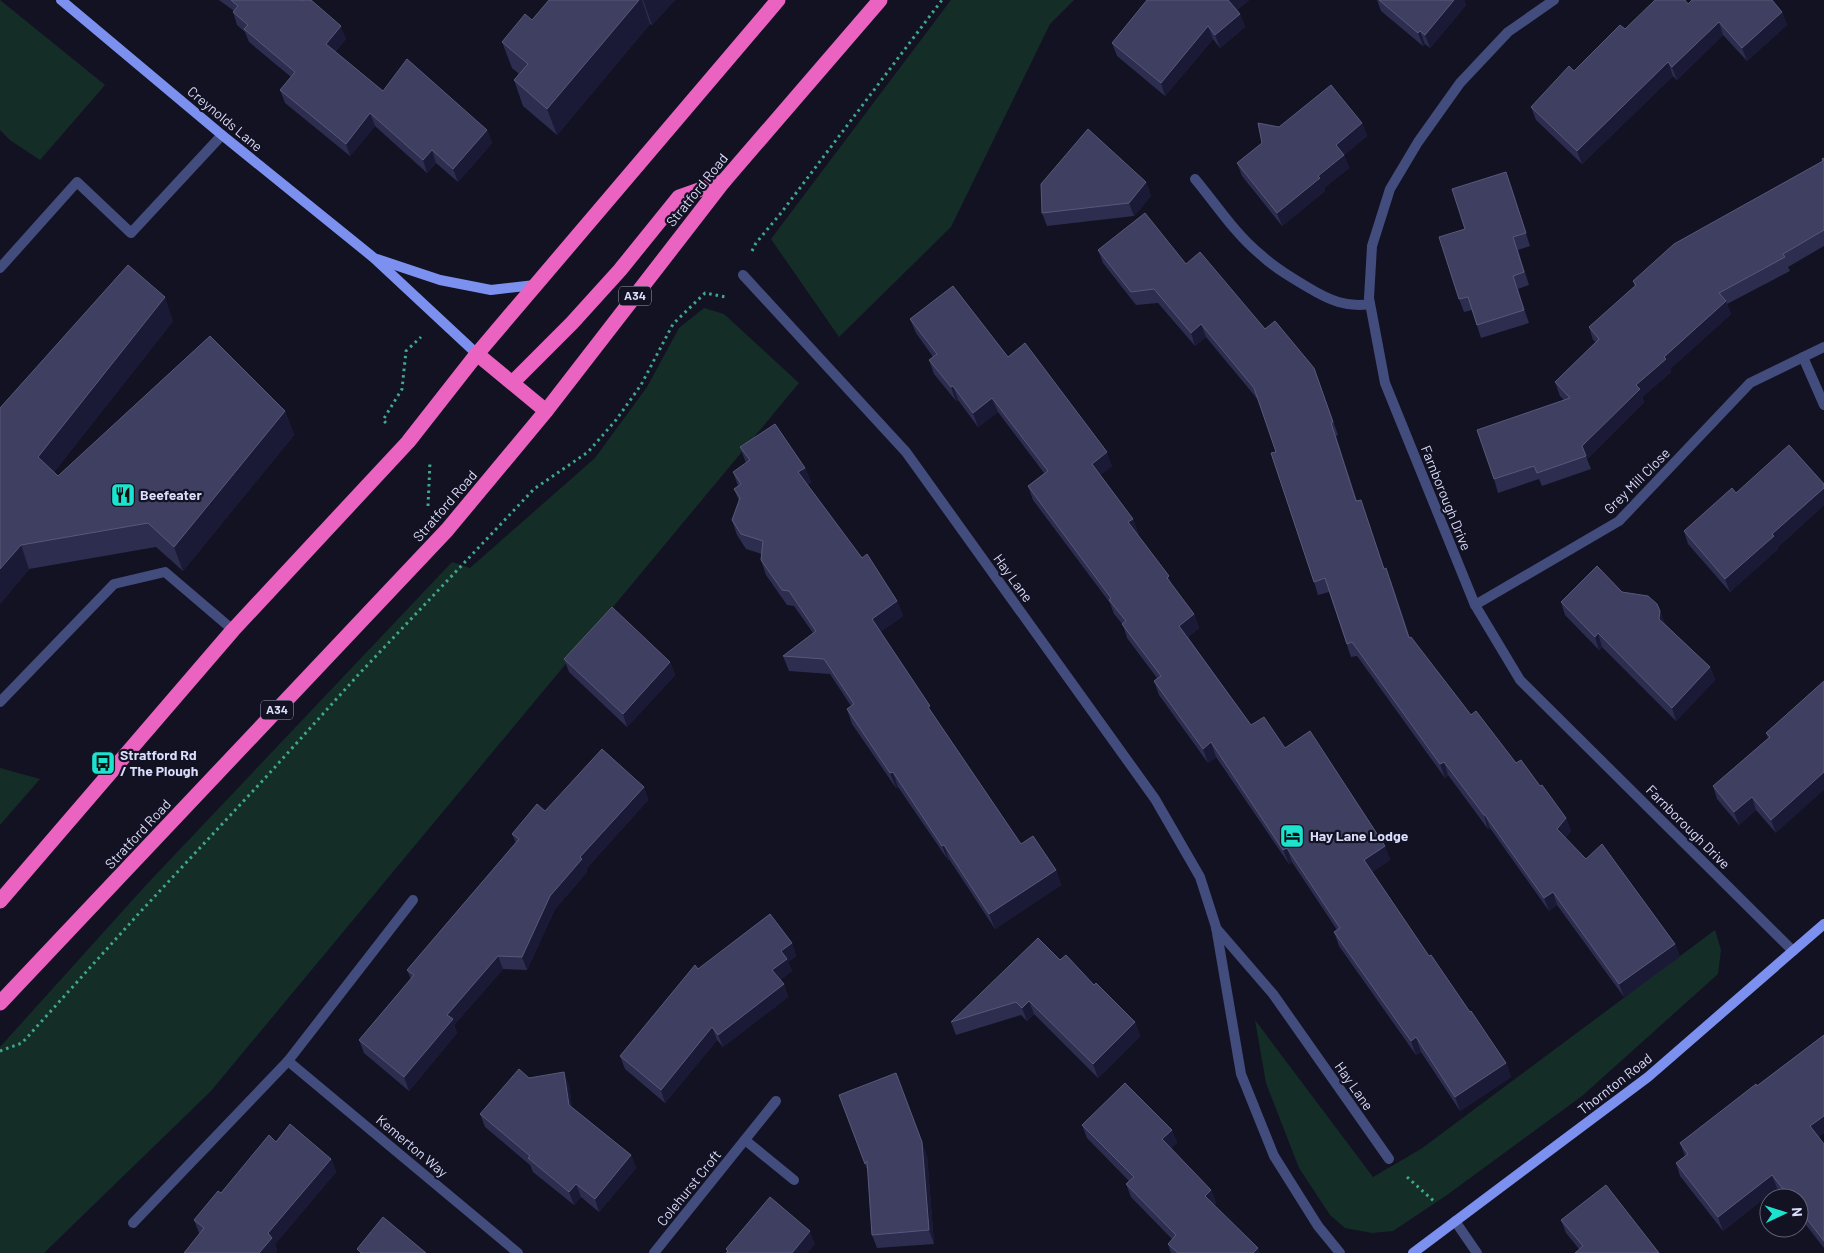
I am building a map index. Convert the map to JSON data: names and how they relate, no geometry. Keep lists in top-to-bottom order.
{
  "streets": {
    "highway": ["Stratford Road", "A34"],
    "street": [
      "Creynolds Lane",
      "Grey Mill Close",
      "Farnborough Drive",
      "Hay Lane",
      "Thornton Road",
      "Kemerton Way",
      "Colehurst Croft"
    ]
  },
  "crossings": [
    ["Grey Mill Close", "Farnborough Drive"],
    ["Farnborough Drive", "Thornton Road"]
  ],
  "places": {
    "restaurant": ["Beefeater"],
    "bus stop": ["Stratford Rd / The Plough"],
    "hotel": ["Hay Lane Lodge"]
  },
  "north": "right"
}
